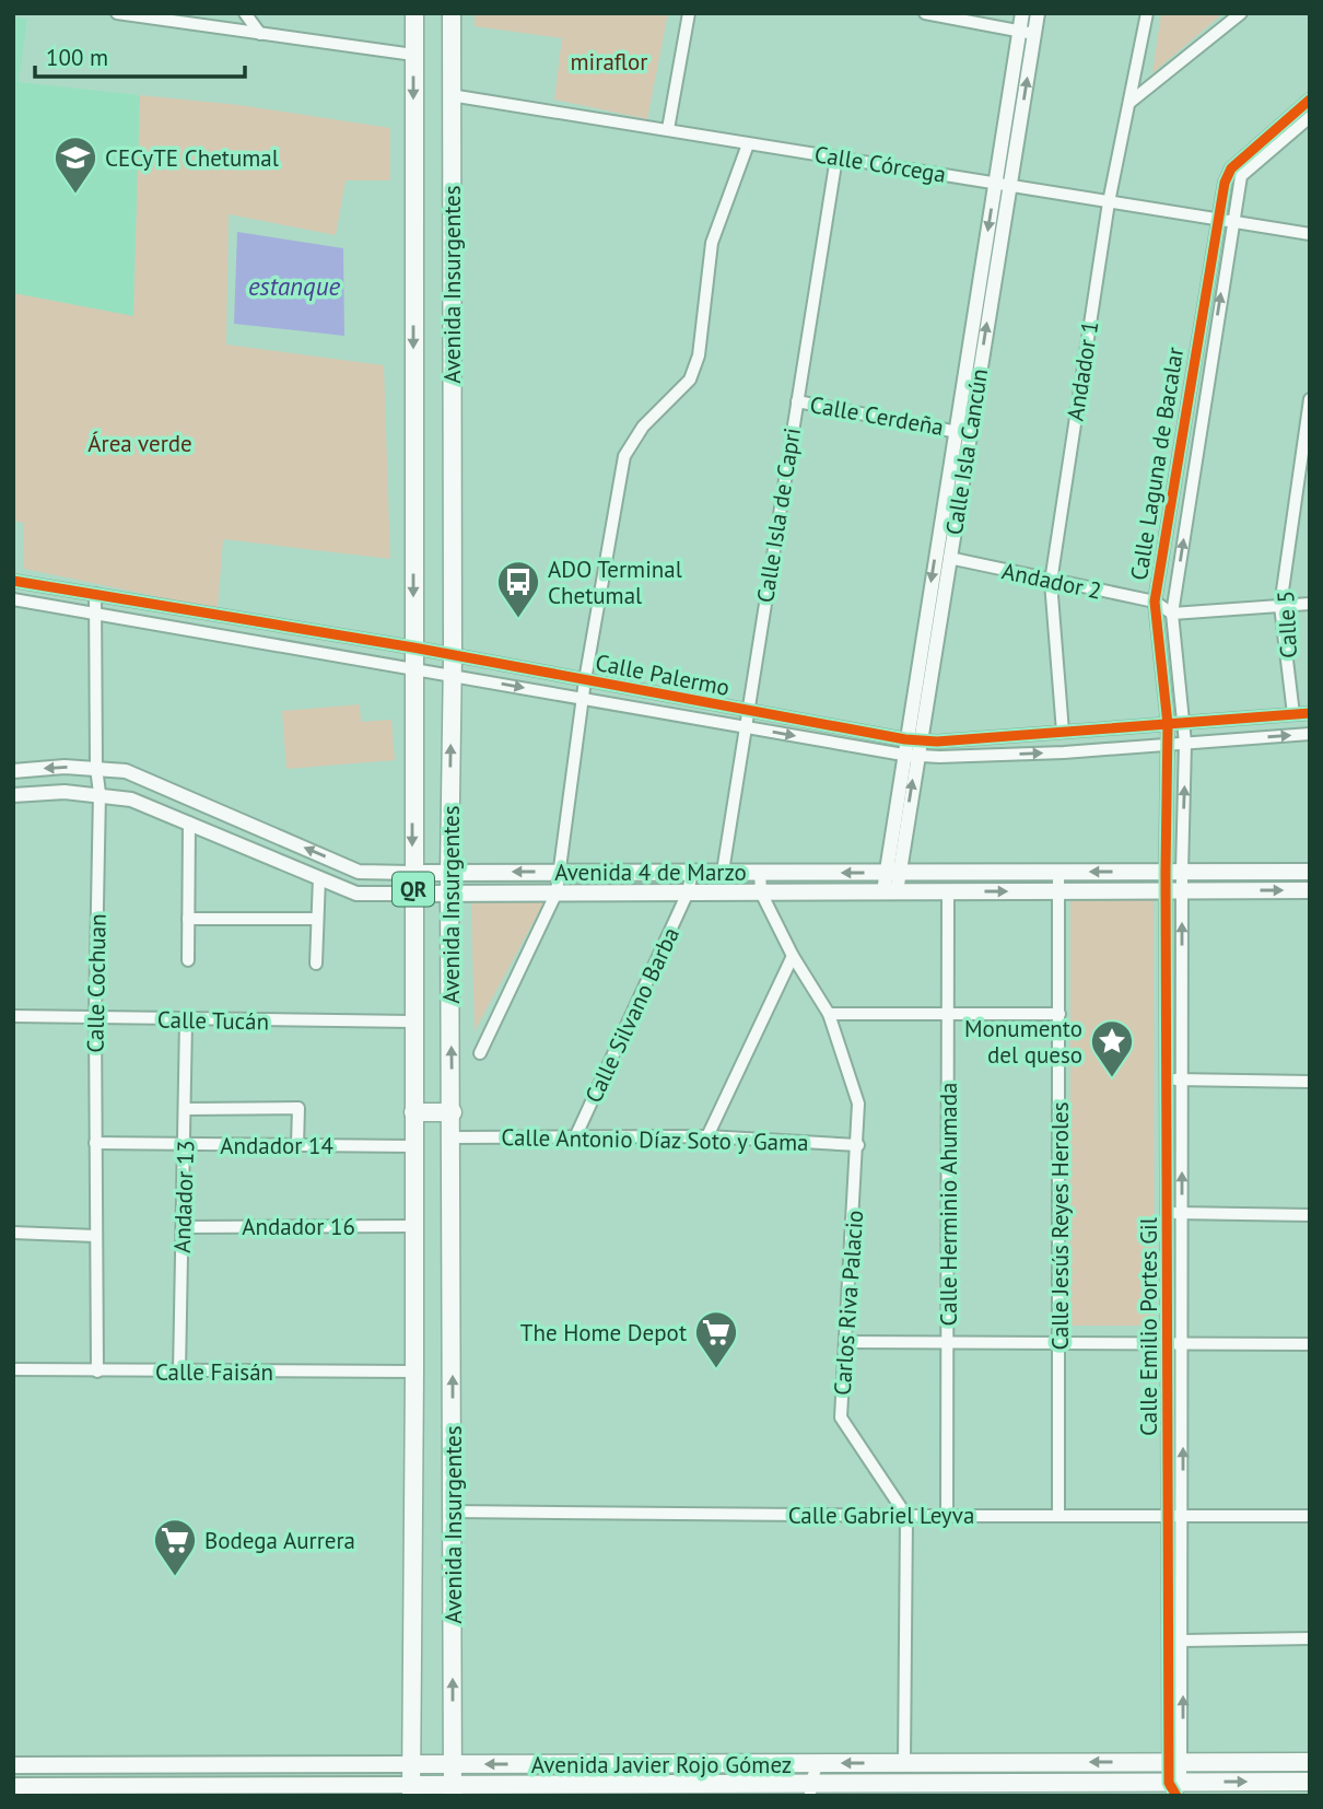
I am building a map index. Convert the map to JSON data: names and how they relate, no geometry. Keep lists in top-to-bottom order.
{
  "streets": {
    "main road": [
      "Avenida Insurgentes",
      "Avenida 4 de Marzo",
      "QR",
      "Avenida Javier Rojo Gómez"
    ],
    "street": [
      "Calle Córcega",
      "Andador 1",
      "Calle Cerdeña",
      "Calle Isla Cancún",
      "Calle Laguna de Bacalar",
      "Calle Isla de Capri",
      "Andador 2",
      "Calle 5",
      "Calle Palermo",
      "Calle Cochuan",
      "Calle Silvano Barba",
      "Calle Tucán",
      "Calle Antonio Díaz Soto y Gama",
      "Andador 14",
      "Andador 13",
      "Calle Herminio Ahumada",
      "Andador 16",
      "Calle Jesús Reyes Heroles",
      "Carlos Riva Palacio",
      "Calle Emilio Portes Gil",
      "Calle Faisán",
      "Calle Gabriel Leyva"
    ]
  },
  "crossings": [
    ["Calle Córcega", "Avenida Insurgentes"],
    ["Calle Córcega", "Andador 1"],
    ["Calle Córcega", "Calle Isla Cancún"],
    ["Calle Córcega", "Calle Laguna de Bacalar"],
    ["Calle Córcega", "Calle Isla de Capri"],
    ["Avenida Insurgentes", "Calle Palermo"],
    ["Avenida Insurgentes", "Avenida 4 de Marzo"],
    ["Avenida Insurgentes", "Calle Tucán"],
    ["Avenida Insurgentes", "Calle Antonio Díaz Soto y Gama"],
    ["Avenida Insurgentes", "Andador 14"],
    ["Avenida Insurgentes", "Andador 16"],
    ["Avenida Insurgentes", "Calle Faisán"],
    ["Avenida Insurgentes", "Calle Gabriel Leyva"],
    ["Avenida Insurgentes", "Avenida Javier Rojo Gómez"],
    ["Andador 1", "Andador 2"],
    ["Andador 1", "Calle Palermo"],
    ["Calle Cerdeña", "Calle Isla Cancún"],
    ["Calle Cerdeña", "Calle Isla de Capri"],
    ["Calle Isla Cancún", "Andador 2"],
    ["Calle Isla Cancún", "Calle Palermo"],
    ["Calle Isla Cancún", "Avenida 4 de Marzo"],
    ["Calle Laguna de Bacalar", "Andador 2"],
    ["Calle Laguna de Bacalar", "Calle Palermo"],
    ["Calle Laguna de Bacalar", "Avenida 4 de Marzo"],
    ["Calle Laguna de Bacalar", "Calle Emilio Portes Gil"],
    ["Calle Isla de Capri", "Calle Palermo"],
    ["Calle Isla de Capri", "Avenida 4 de Marzo"],
    ["Calle 5", "Calle Palermo"],
    ["Calle Palermo", "Calle Cochuan"],
    ["Avenida 4 de Marzo", "Calle Cochuan"],
    ["Avenida 4 de Marzo", "Calle Silvano Barba"],
    ["Avenida 4 de Marzo", "Calle Herminio Ahumada"],
    ["Avenida 4 de Marzo", "Calle Jesús Reyes Heroles"],
    ["Avenida 4 de Marzo", "Carlos Riva Palacio"],
    ["Avenida 4 de Marzo", "Calle Emilio Portes Gil"],
    ["Calle Cochuan", "Calle Tucán"],
    ["Calle Cochuan", "Andador 14"],
    ["Calle Cochuan", "Calle Faisán"],
    ["Calle Silvano Barba", "Calle Antonio Díaz Soto y Gama"],
    ["Calle Tucán", "Andador 13"],
    ["Calle Antonio Díaz Soto y Gama", "Carlos Riva Palacio"],
    ["Andador 14", "Andador 13"],
    ["Andador 13", "Andador 16"],
    ["Andador 13", "Calle Faisán"],
    ["Calle Herminio Ahumada", "Calle Gabriel Leyva"],
    ["Calle Jesús Reyes Heroles", "Calle Gabriel Leyva"],
    ["Carlos Riva Palacio", "Calle Gabriel Leyva"],
    ["Calle Emilio Portes Gil", "Calle Gabriel Leyva"],
    ["Calle Emilio Portes Gil", "Avenida Javier Rojo Gómez"]
  ],
  "water": ["estanque"],
  "parks": ["miraflor", "Área verde"],
  "places": {
    "school or university": ["CECyTE Chetumal"],
    "bus stop": ["ADO Terminal Chetumal"],
    "place": ["Monumento del queso"],
    "supermarket": ["The Home Depot", "Bodega Aurrera"]
  },
  "scale_bar": "100 m"
}
